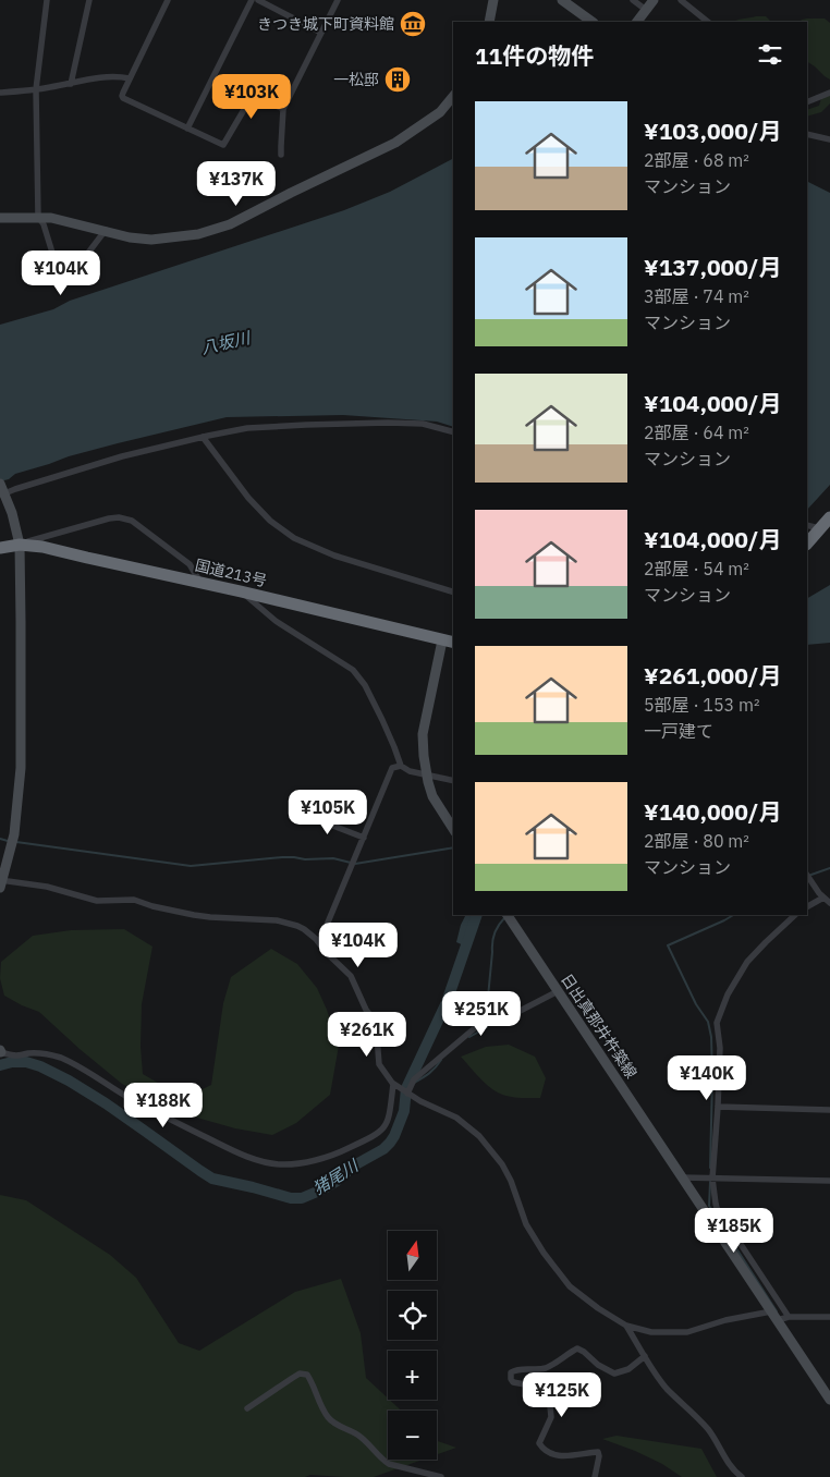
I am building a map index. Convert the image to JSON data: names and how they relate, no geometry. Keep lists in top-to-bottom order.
{
  "streets": {
    "highway": ["国道213号"],
    "street": ["日出真那井杵築線"]
  },
  "water": ["八坂川", "猪尾川"],
  "places": {
    "museum": ["きつき城下町資料館"],
    "building": ["一松邸"]
  },
  "north": "top",
  "page": {
    "heading": "11件の物件",
    "price": [
      "¥103K",
      "¥137K",
      "¥104K",
      "¥105K",
      "¥104K",
      "¥251K",
      "¥261K",
      "¥140K",
      "¥188K",
      "¥185K",
      "¥125K"
    ],
    "list": [
      {
        "name": "¥103,000/月",
        "note": "2部屋 · 68 m² · マンション"
      },
      {
        "name": "¥137,000/月",
        "note": "3部屋 · 74 m² · マンション"
      },
      {
        "name": "¥104,000/月",
        "note": "2部屋 · 64 m² · マンション"
      },
      {
        "name": "¥104,000/月",
        "note": "2部屋 · 54 m² · マンション"
      },
      {
        "name": "¥261,000/月",
        "note": "5部屋 · 153 m² · 一戸建て"
      },
      {
        "name": "¥140,000/月",
        "note": "2部屋 · 80 m² · マンション"
      }
    ],
    "map_buttons": ["+", "−"]
  }
}
